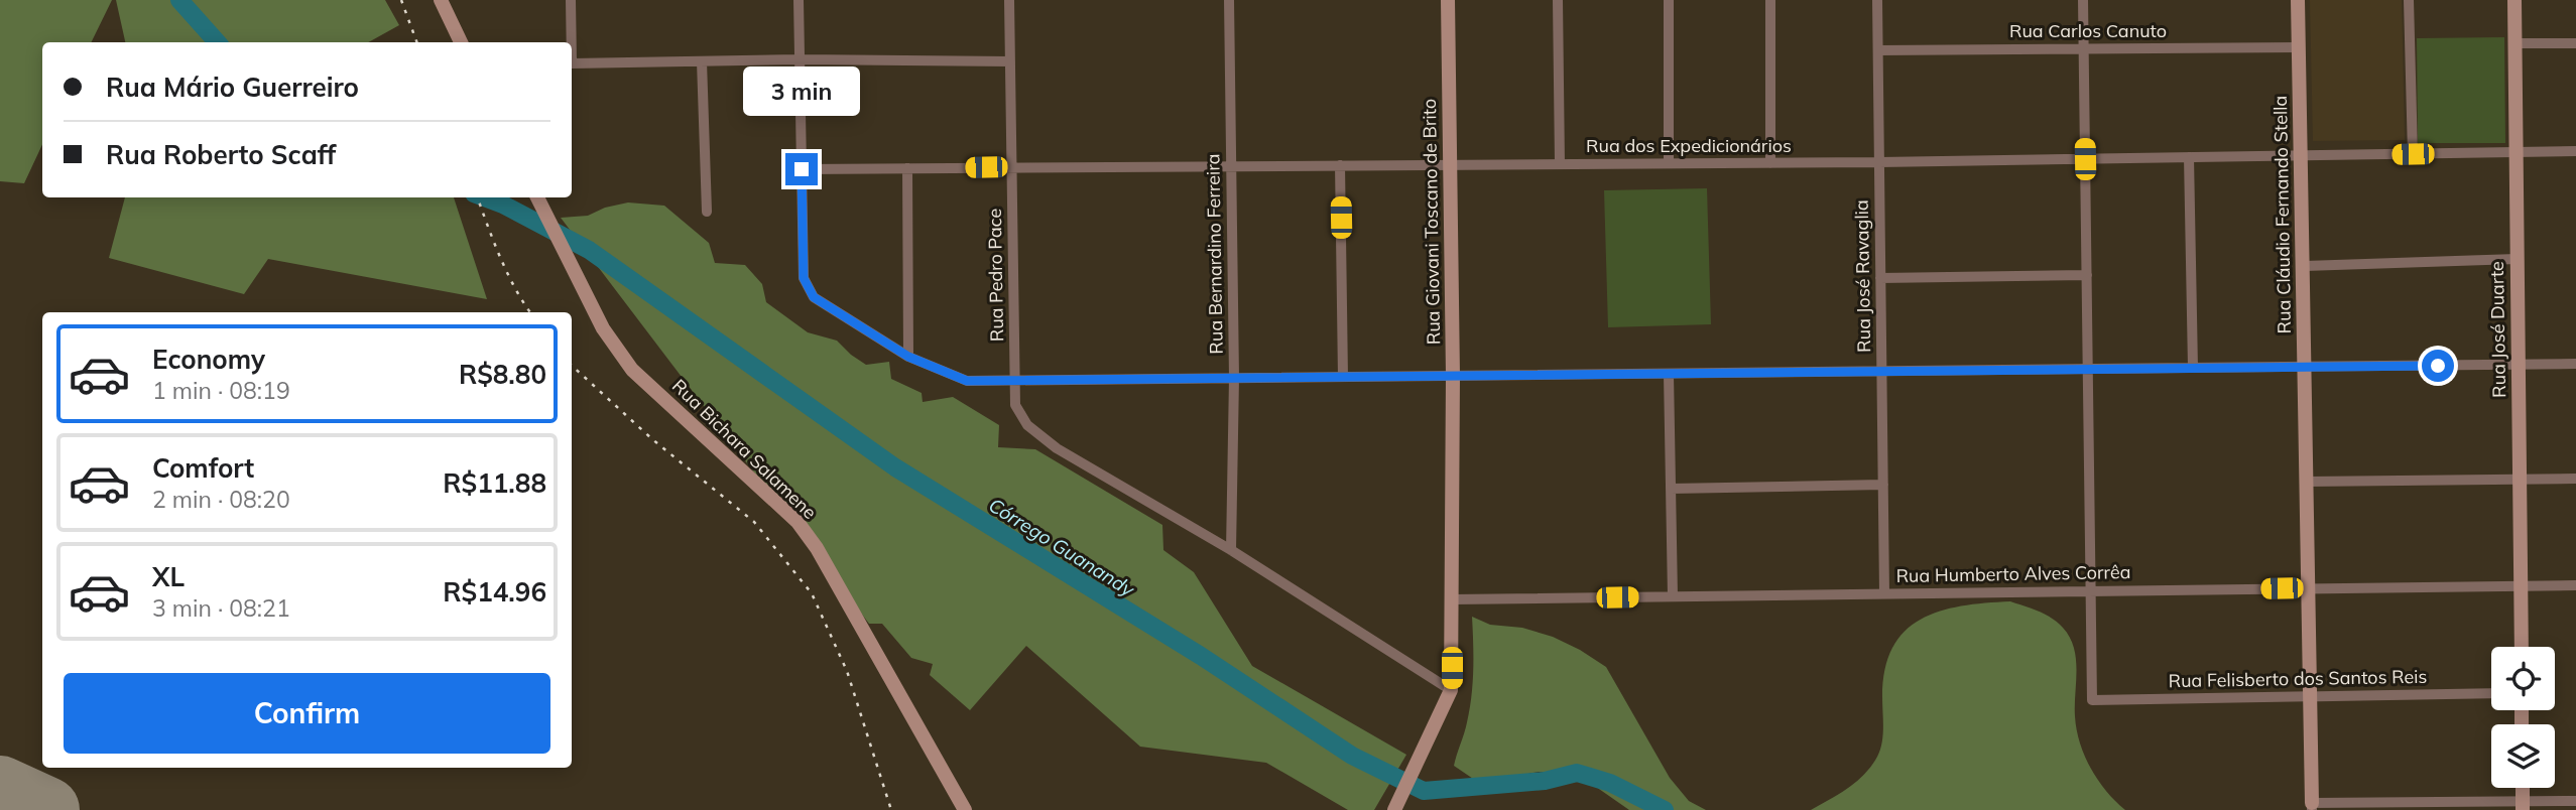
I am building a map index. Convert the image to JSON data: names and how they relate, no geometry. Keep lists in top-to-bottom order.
{
  "streets": {
    "main road": [
      "Rua Cláudio Fernando Stella",
      "Rua Giovani Toscano de Brito",
      "Rua José Duarte",
      "Rua Bichara Salamene"
    ],
    "street": [
      "Rua Carlos Canuto",
      "Rua dos Expedicionários",
      "Rua Bernardino Ferreira",
      "Rua Pedro Pace",
      "Rua José Ravaglia",
      "Rua Humberto Alves Corrêa",
      "Rua Felisberto dos Santos Reis"
    ]
  },
  "crossings": [
    ["Rua Carlos Canuto", "Rua Cláudio Fernando Stella"],
    ["Rua Carlos Canuto", "Rua José Ravaglia"],
    ["Rua dos Expedicionários", "Rua Cláudio Fernando Stella"],
    ["Rua dos Expedicionários", "Rua Giovani Toscano de Brito"],
    ["Rua dos Expedicionários", "Rua Bernardino Ferreira"],
    ["Rua dos Expedicionários", "Rua Pedro Pace"],
    ["Rua dos Expedicionários", "Rua José Ravaglia"],
    ["Rua dos Expedicionários", "Rua José Duarte"],
    ["Rua Cláudio Fernando Stella", "Rua Humberto Alves Corrêa"],
    ["Rua Cláudio Fernando Stella", "Rua Felisberto dos Santos Reis"],
    ["Rua Giovani Toscano de Brito", "Rua Pedro Pace"],
    ["Rua Giovani Toscano de Brito", "Rua Humberto Alves Corrêa"],
    ["Rua Bernardino Ferreira", "Rua Pedro Pace"],
    ["Rua José Ravaglia", "Rua Humberto Alves Corrêa"],
    ["Rua José Duarte", "Rua Humberto Alves Corrêa"],
    ["Rua Humberto Alves Corrêa", "Rua Felisberto dos Santos Reis"]
  ],
  "water": ["Córrego Guanandy"],
  "page": {
    "banner": ["Rua Mário Guerreiro", "Rua Roberto Scaff"],
    "bubble": "3 min",
    "list": [
      {
        "name": "Economy",
        "note": "1 min · 08:19",
        "value": "R$8.80"
      },
      {
        "name": "Comfort",
        "note": "2 min · 08:20",
        "value": "R$11.88"
      },
      {
        "name": "XL",
        "note": "3 min · 08:21",
        "value": "R$14.96"
      }
    ],
    "buttons": "Confirm"
  }
}
